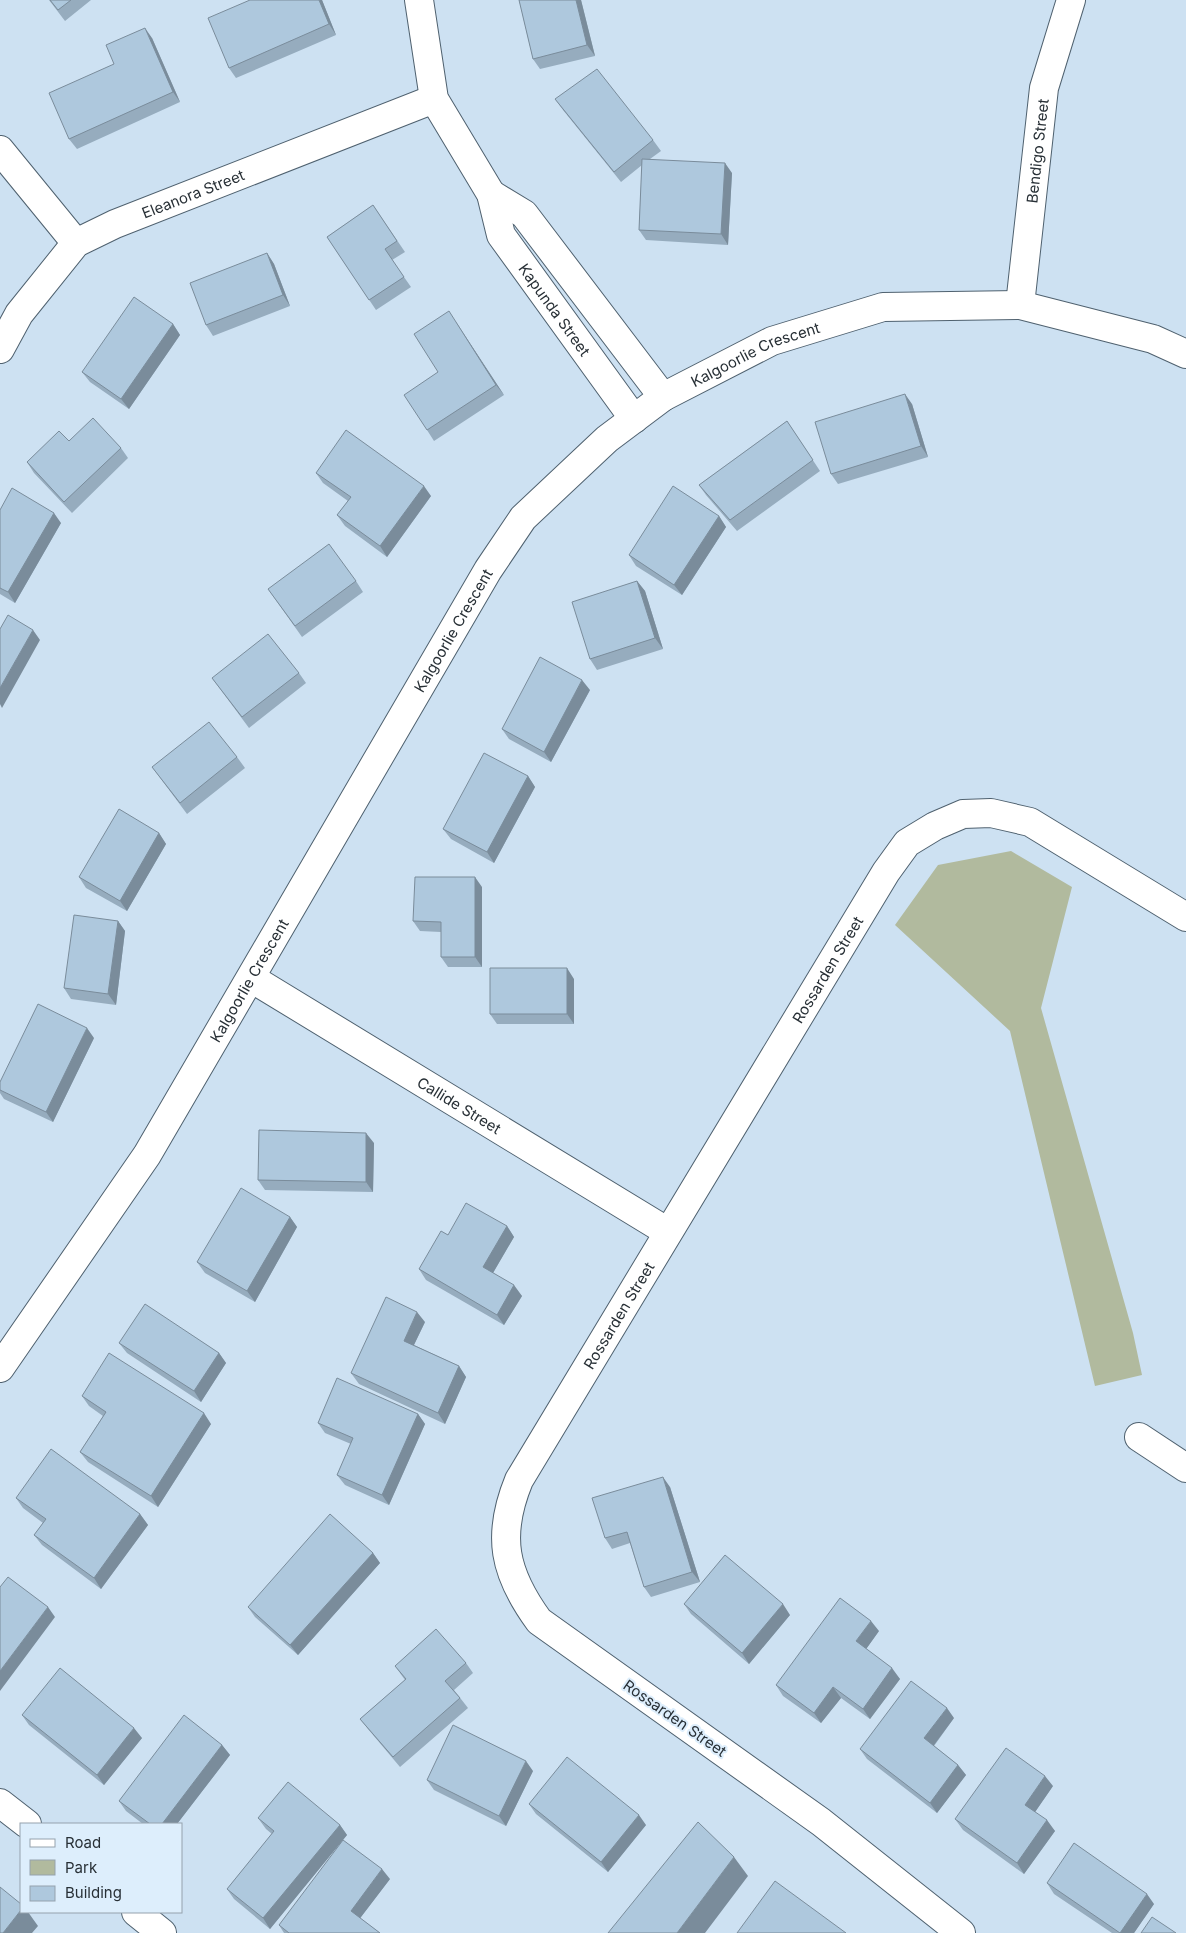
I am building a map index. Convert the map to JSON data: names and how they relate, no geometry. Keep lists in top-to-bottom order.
{
  "streets": {
    "street": [
      "Bendigo Street",
      "Eleanora Street",
      "Kapunda Street",
      "Kalgoorlie Crescent",
      "Rossarden Street",
      "Callide Street"
    ]
  },
  "crossings": [
    ["Bendigo Street", "Kalgoorlie Crescent"],
    ["Eleanora Street", "Kapunda Street"],
    ["Kapunda Street", "Kalgoorlie Crescent"],
    ["Kalgoorlie Crescent", "Callide Street"],
    ["Rossarden Street", "Callide Street"]
  ],
  "legend": ["Road", "Park", "Building"]
}
